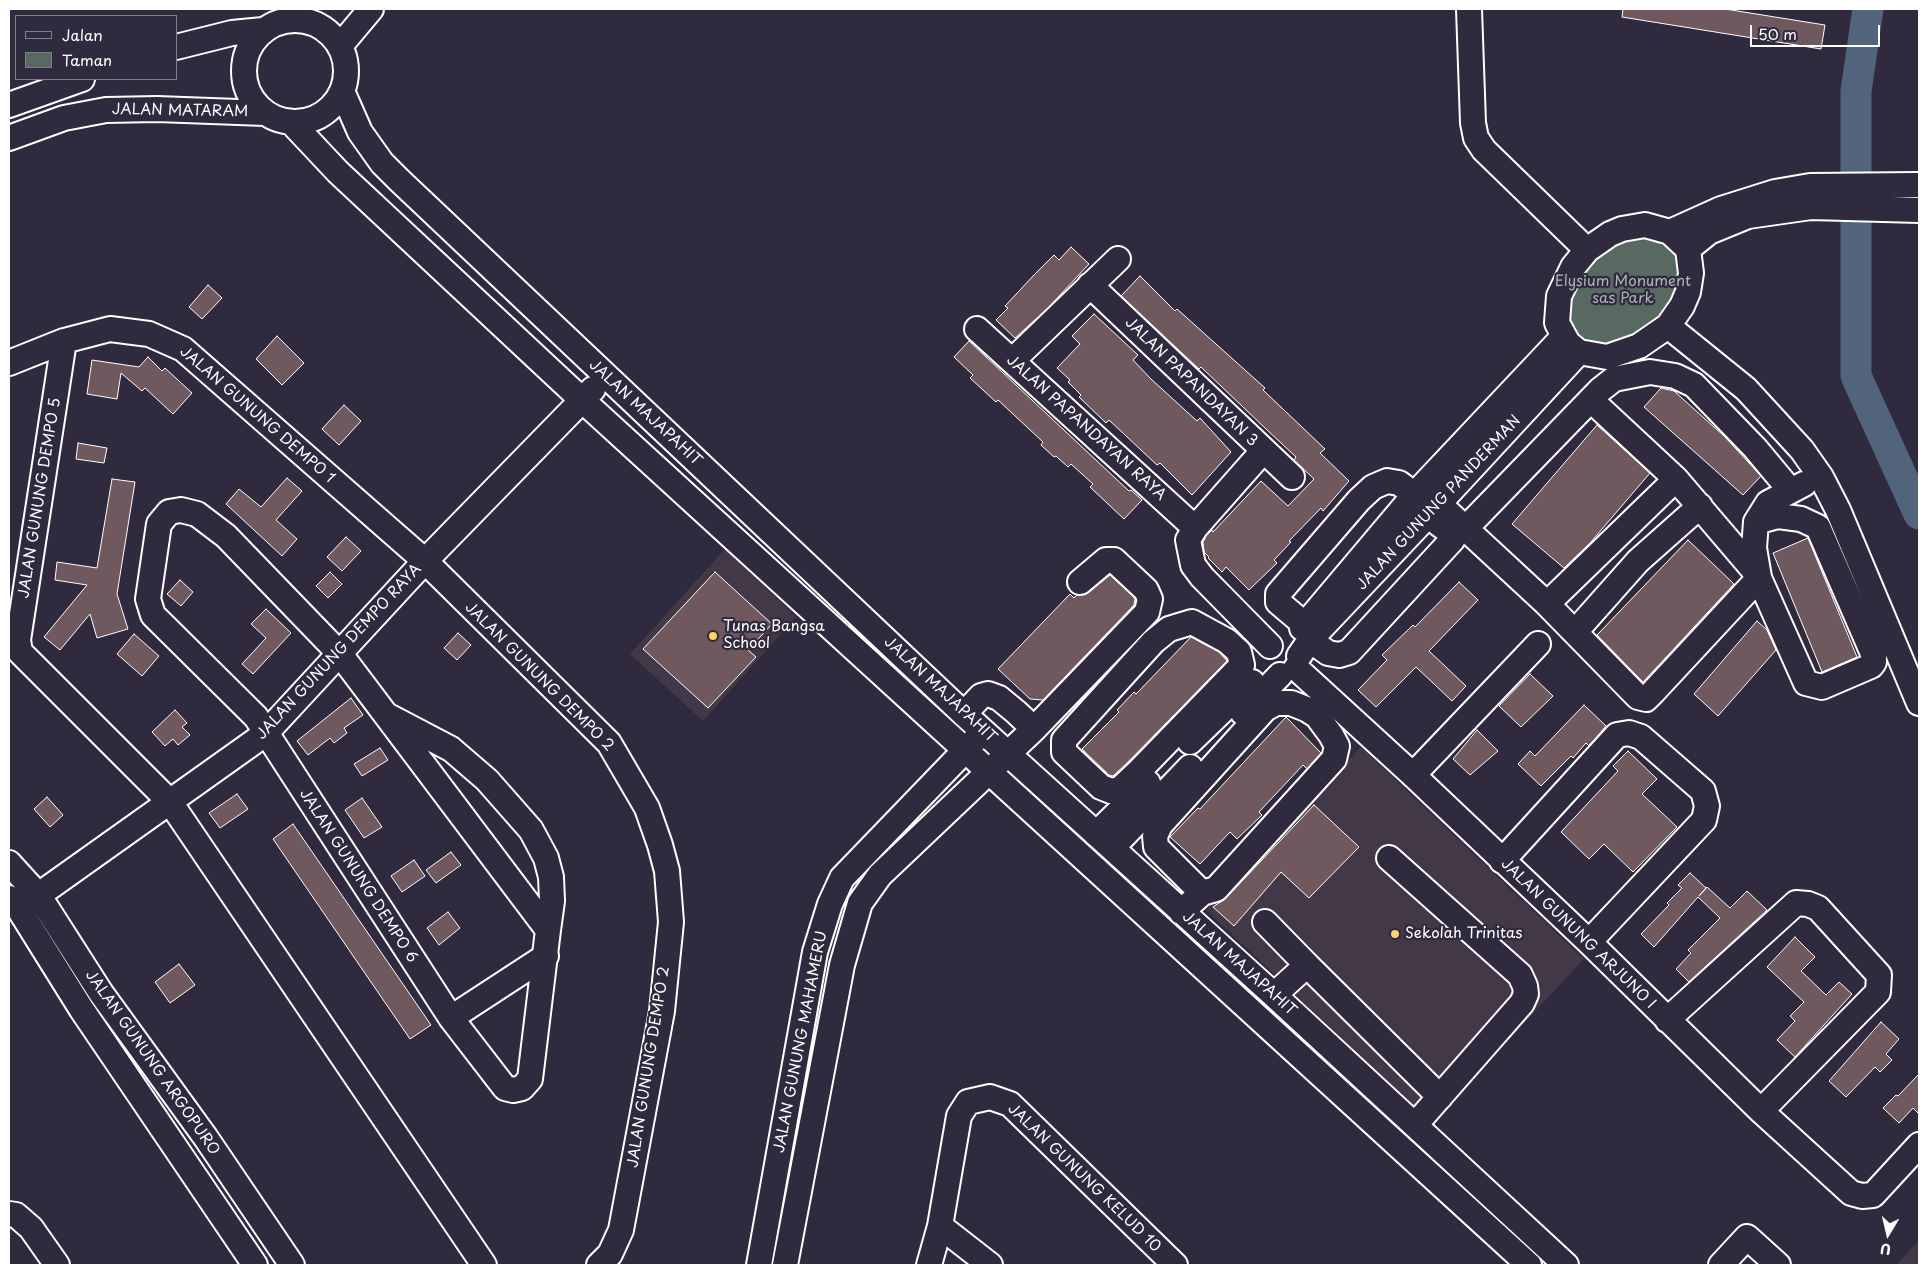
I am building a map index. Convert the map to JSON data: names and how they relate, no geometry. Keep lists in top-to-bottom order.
{
  "streets": {
    "street": [
      "JALAN MATARAM",
      "JALAN PAPANDAYAN 3",
      "JALAN MAJAPAHIT",
      "JALAN GUNUNG DEMPO 1",
      "JALAN PAPANDAYAN RAYA",
      "JALAN GUNUNG DEMPO 5",
      "JALAN GUNUNG PANDERMAN",
      "JALAN GUNUNG DEMPO RAYA",
      "JALAN GUNUNG DEMPO 2",
      "JALAN GUNUNG DEMPO 6",
      "JALAN GUNUNG ARJUNO I",
      "JALAN GUNUNG MAHAMERU",
      "JALAN GUNUNG ARGOPURO",
      "JALAN GUNUNG KELUD 10"
    ]
  },
  "crossings": [
    ["JALAN MATARAM", "JALAN MAJAPAHIT"],
    ["JALAN MAJAPAHIT", "JALAN GUNUNG PANDERMAN"],
    ["JALAN MAJAPAHIT", "JALAN GUNUNG DEMPO RAYA"],
    ["JALAN MAJAPAHIT", "JALAN GUNUNG MAHAMERU"],
    ["JALAN GUNUNG DEMPO 1", "JALAN GUNUNG DEMPO 5"],
    ["JALAN GUNUNG DEMPO 1", "JALAN GUNUNG DEMPO RAYA"],
    ["JALAN GUNUNG DEMPO 1", "JALAN GUNUNG DEMPO 2"],
    ["JALAN GUNUNG DEMPO 5", "JALAN GUNUNG DEMPO RAYA"],
    ["JALAN GUNUNG PANDERMAN", "JALAN GUNUNG ARJUNO I"],
    ["JALAN GUNUNG DEMPO RAYA", "JALAN GUNUNG DEMPO 2"],
    ["JALAN GUNUNG DEMPO RAYA", "JALAN GUNUNG DEMPO 6"],
    ["JALAN GUNUNG DEMPO RAYA", "JALAN GUNUNG ARGOPURO"]
  ],
  "parks": ["Elysium Monument sas Park"],
  "places": ["Tunas Bangsa School", "Sekolah Trinitas"],
  "legend": ["Jalan", "Taman"],
  "scale_bar": "50 m",
  "north": "bottom"
}
